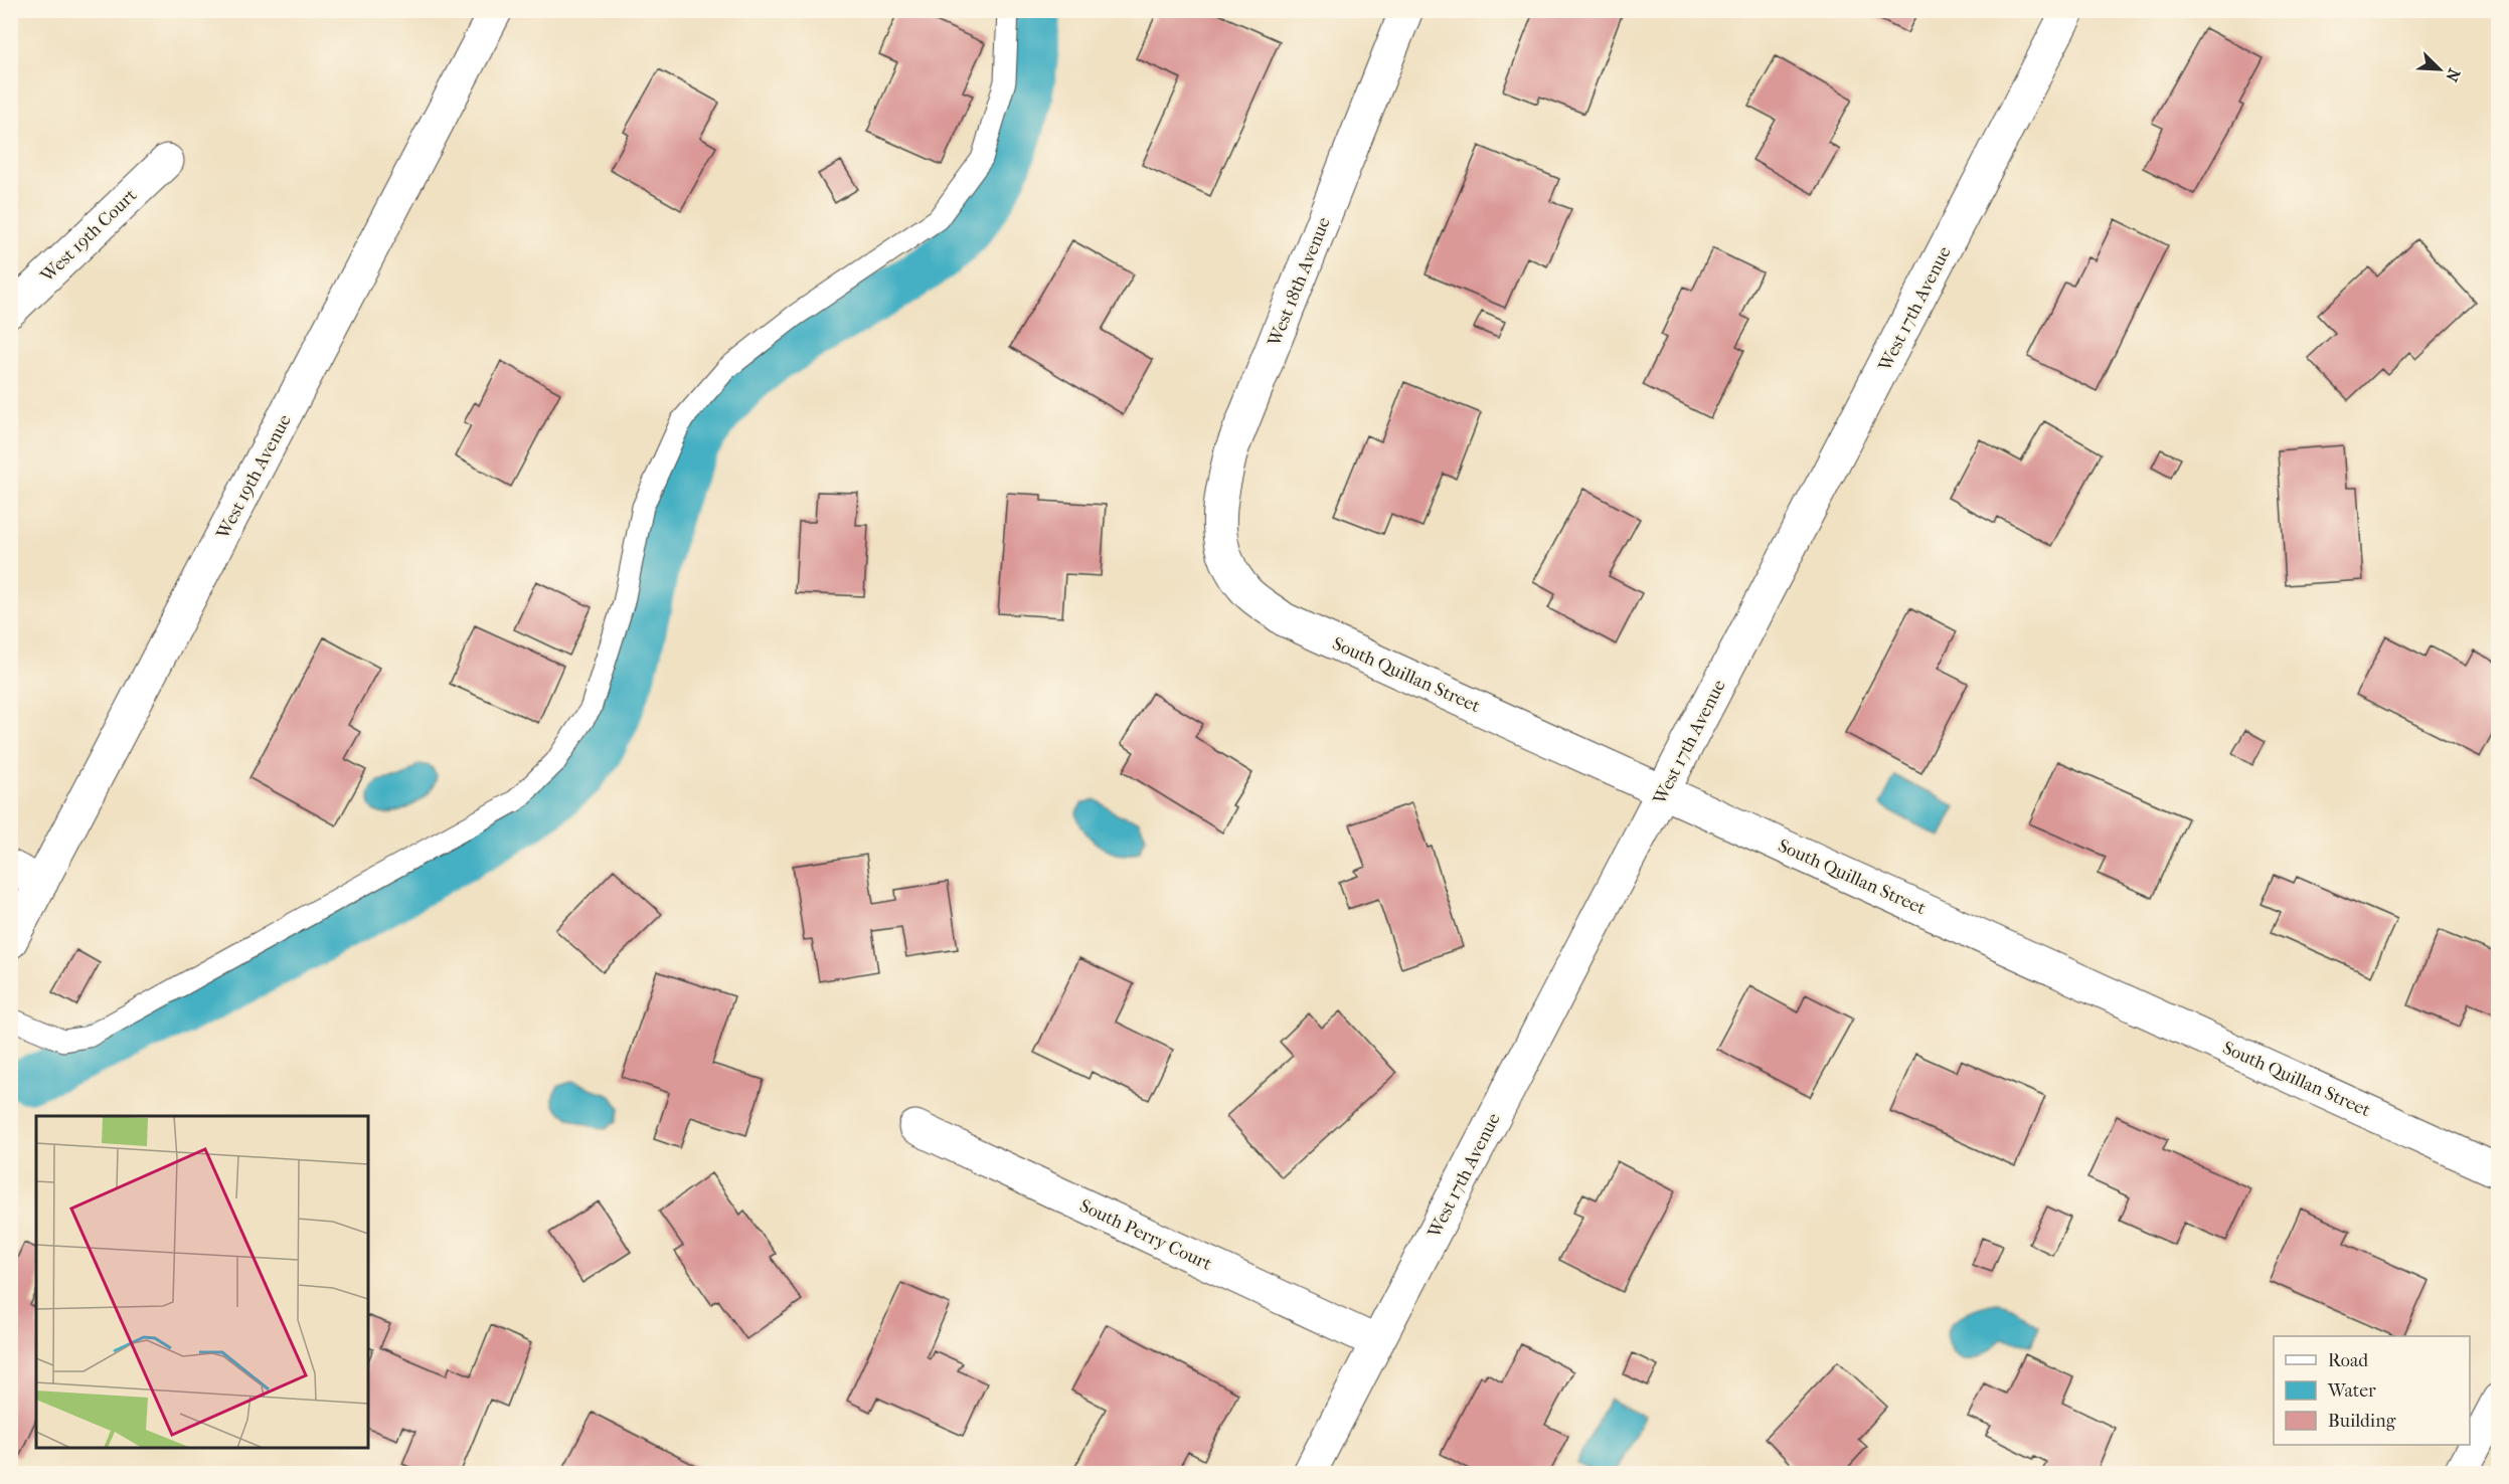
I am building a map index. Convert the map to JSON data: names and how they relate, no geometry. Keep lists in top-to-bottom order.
{
  "streets": {
    "street": [
      "West 19th Court",
      "West 18th Avenue",
      "West 17th Avenue",
      "West 19th Avenue",
      "South Quillan Street",
      "South Perry Court"
    ]
  },
  "crossings": [
    ["West 18th Avenue", "South Quillan Street"],
    ["West 17th Avenue", "South Quillan Street"],
    ["West 17th Avenue", "South Perry Court"]
  ],
  "legend": ["Road", "Water", "Building"],
  "north": "bottom right"
}
